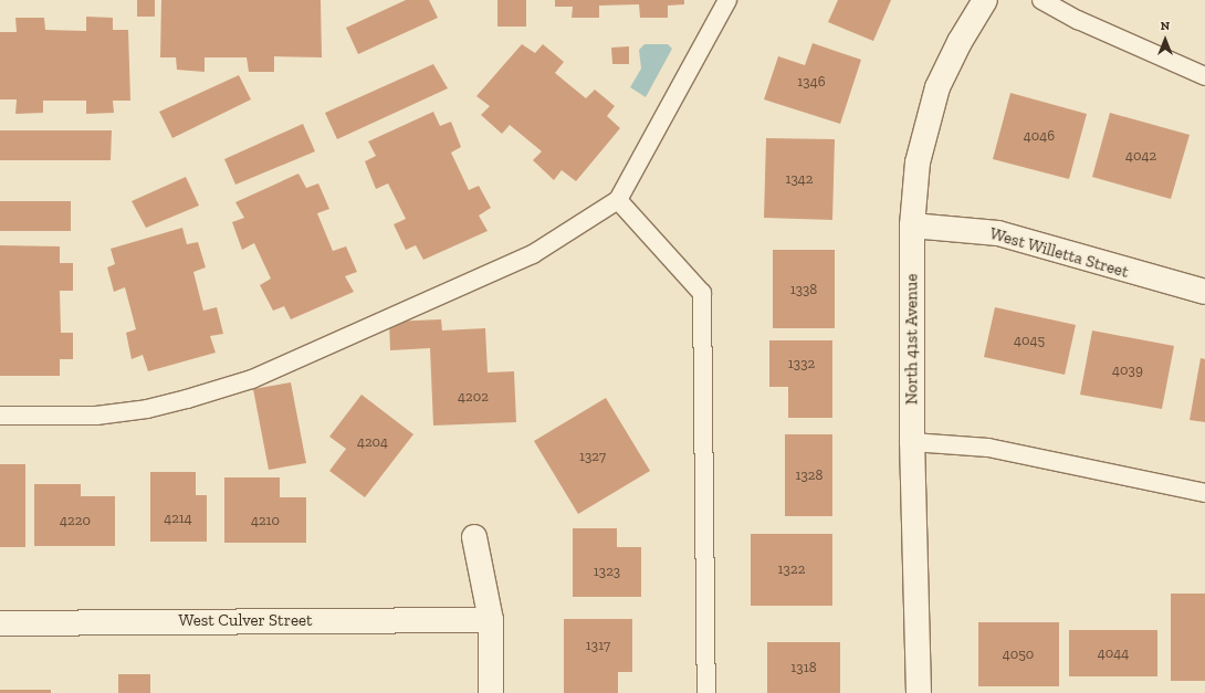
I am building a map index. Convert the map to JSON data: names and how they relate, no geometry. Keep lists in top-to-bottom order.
{
  "streets": {
    "street": ["West Willetta Street", "North 41st Avenue", "West Culver Street"]
  },
  "crossings": [
    ["West Willetta Street", "North 41st Avenue"]
  ],
  "house_numbers": [
    "1346",
    "4046",
    "4042",
    "1342",
    "1338",
    "4045",
    "1332",
    "4039",
    "4202",
    "4204",
    "1327",
    "1328",
    "4214",
    "4220",
    "4210",
    "1322",
    "1323",
    "1317",
    "4044",
    "4050",
    "1318"
  ],
  "north": "top"
}
